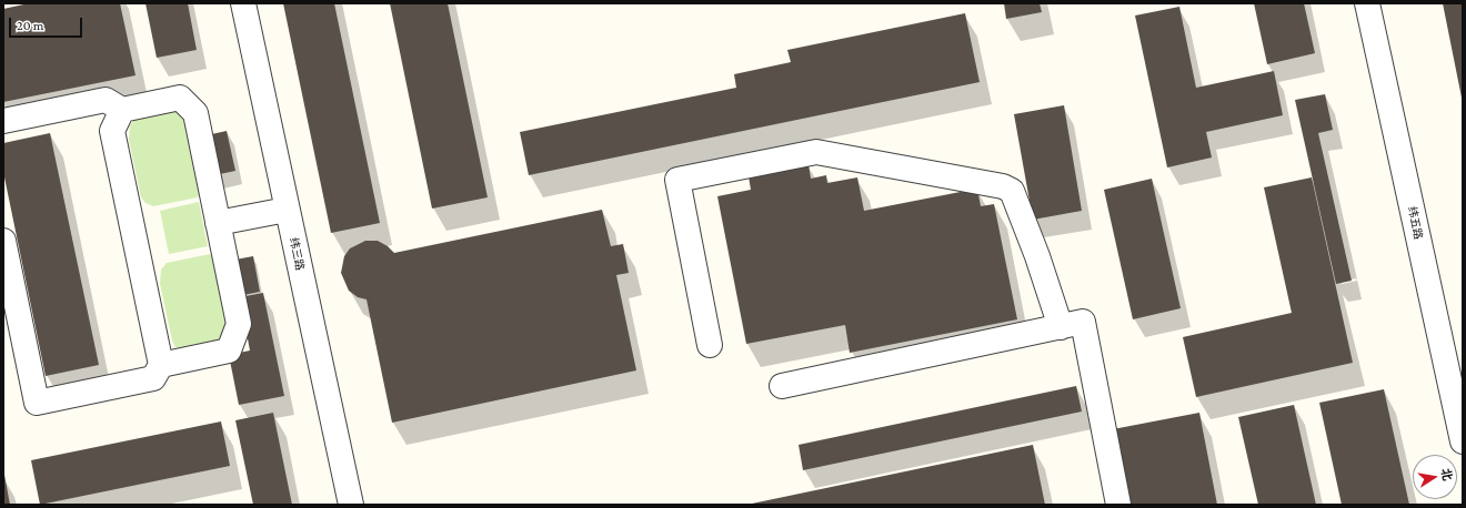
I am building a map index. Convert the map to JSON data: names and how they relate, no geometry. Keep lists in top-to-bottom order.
{
  "streets": {
    "street": ["纬五路", "纬三路"]
  },
  "scale_bar": "20 m",
  "north": "right"
}
